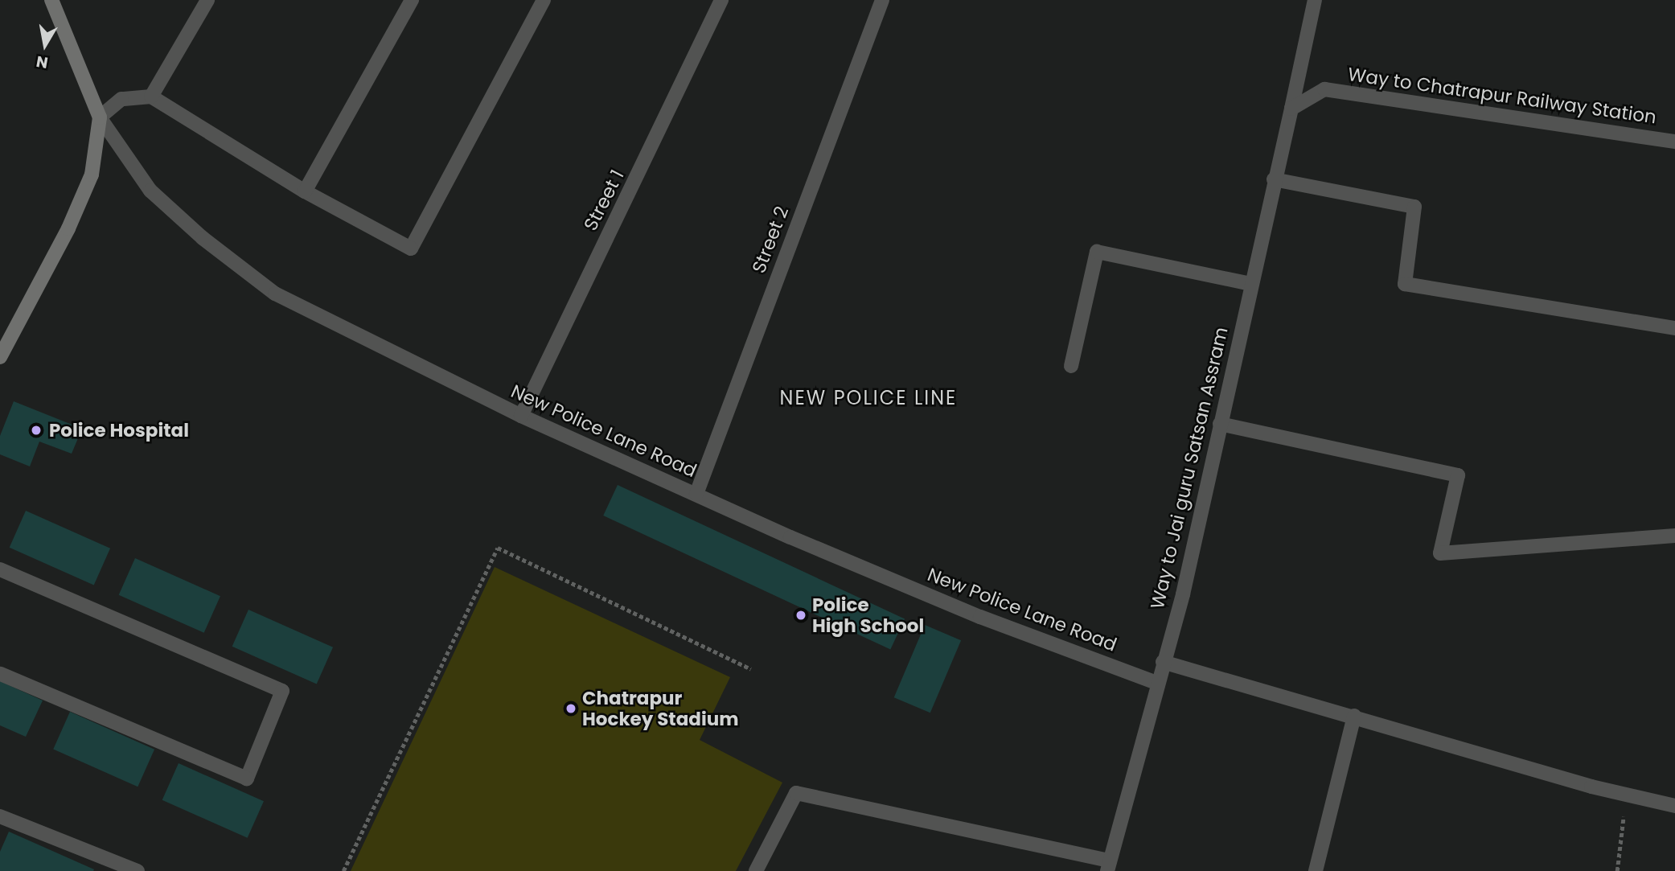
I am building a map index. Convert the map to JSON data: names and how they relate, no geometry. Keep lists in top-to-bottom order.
{
  "streets": {
    "street": [
      "Way to Chatrapur Railway Station",
      "Street 1",
      "Street 2",
      "New Police Lane Road",
      "Way to Jai guru Satsan Assram"
    ]
  },
  "crossings": [
    ["Way to Chatrapur Railway Station", "Way to Jai guru Satsan Assram"],
    ["Street 1", "New Police Lane Road"],
    ["Street 2", "New Police Lane Road"],
    ["New Police Lane Road", "Way to Jai guru Satsan Assram"]
  ],
  "districts": ["NEW POLICE LINE"],
  "places": ["Police Hospital", "Police High School", "Chatrapur Hockey Stadium"],
  "north": "bottom"
}
